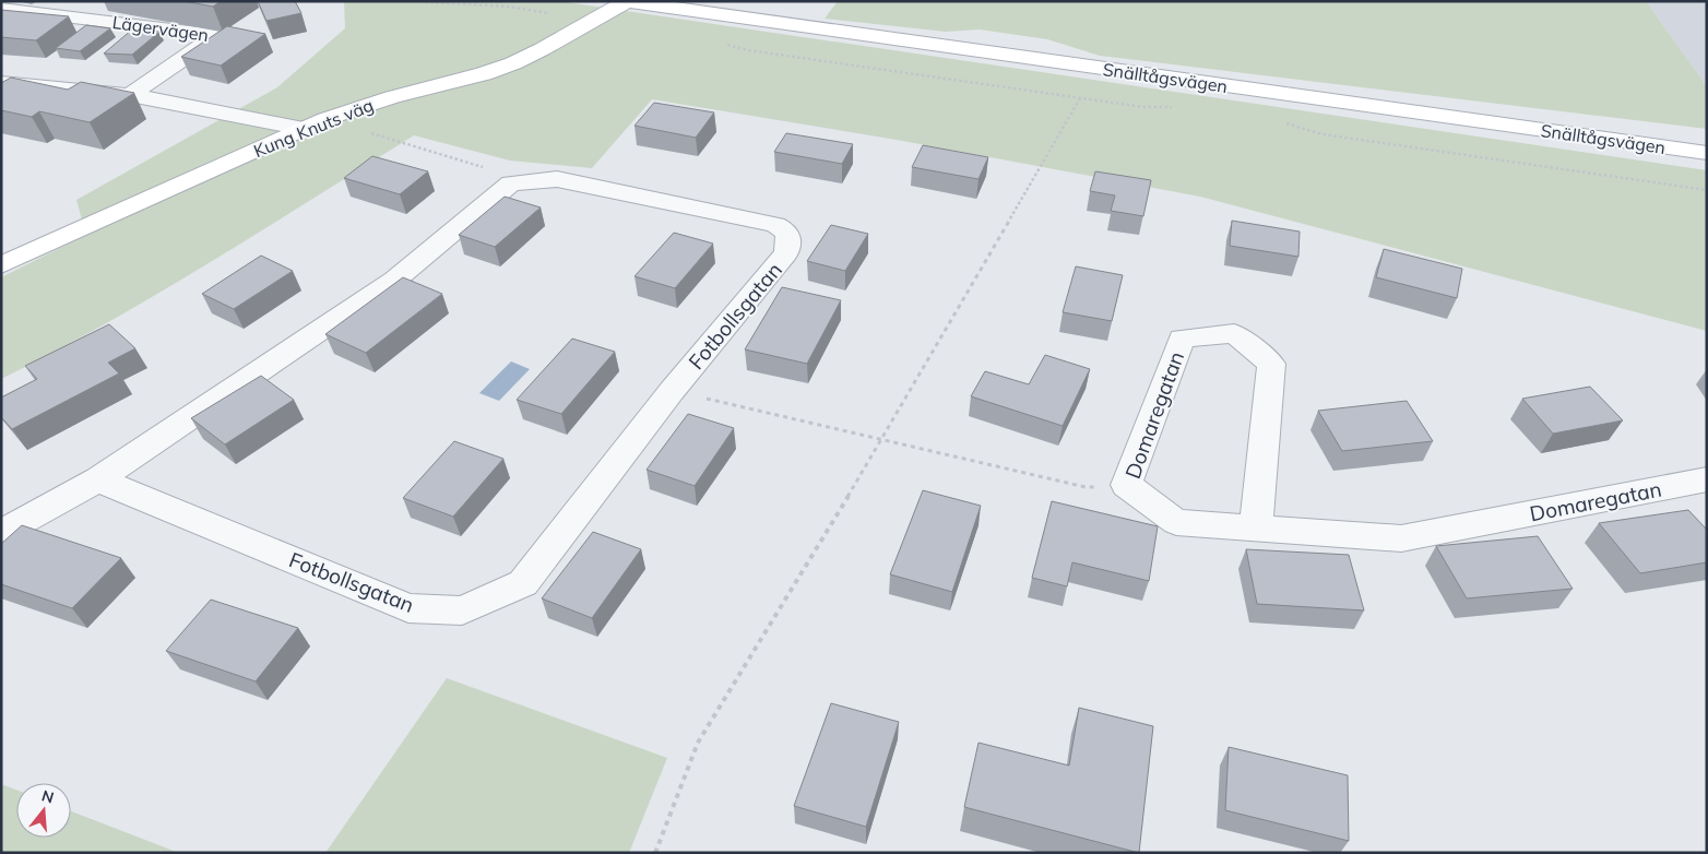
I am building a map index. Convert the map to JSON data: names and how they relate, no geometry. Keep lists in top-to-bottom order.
{
  "streets": {
    "street": [
      "Lägervägen",
      "Snälltågsvägen",
      "Kung Knuts väg",
      "Fotbollsgatan",
      "Domaregatan"
    ]
  },
  "crossings": [
    ["Snälltågsvägen", "Kung Knuts väg"]
  ],
  "north": "top"
}
